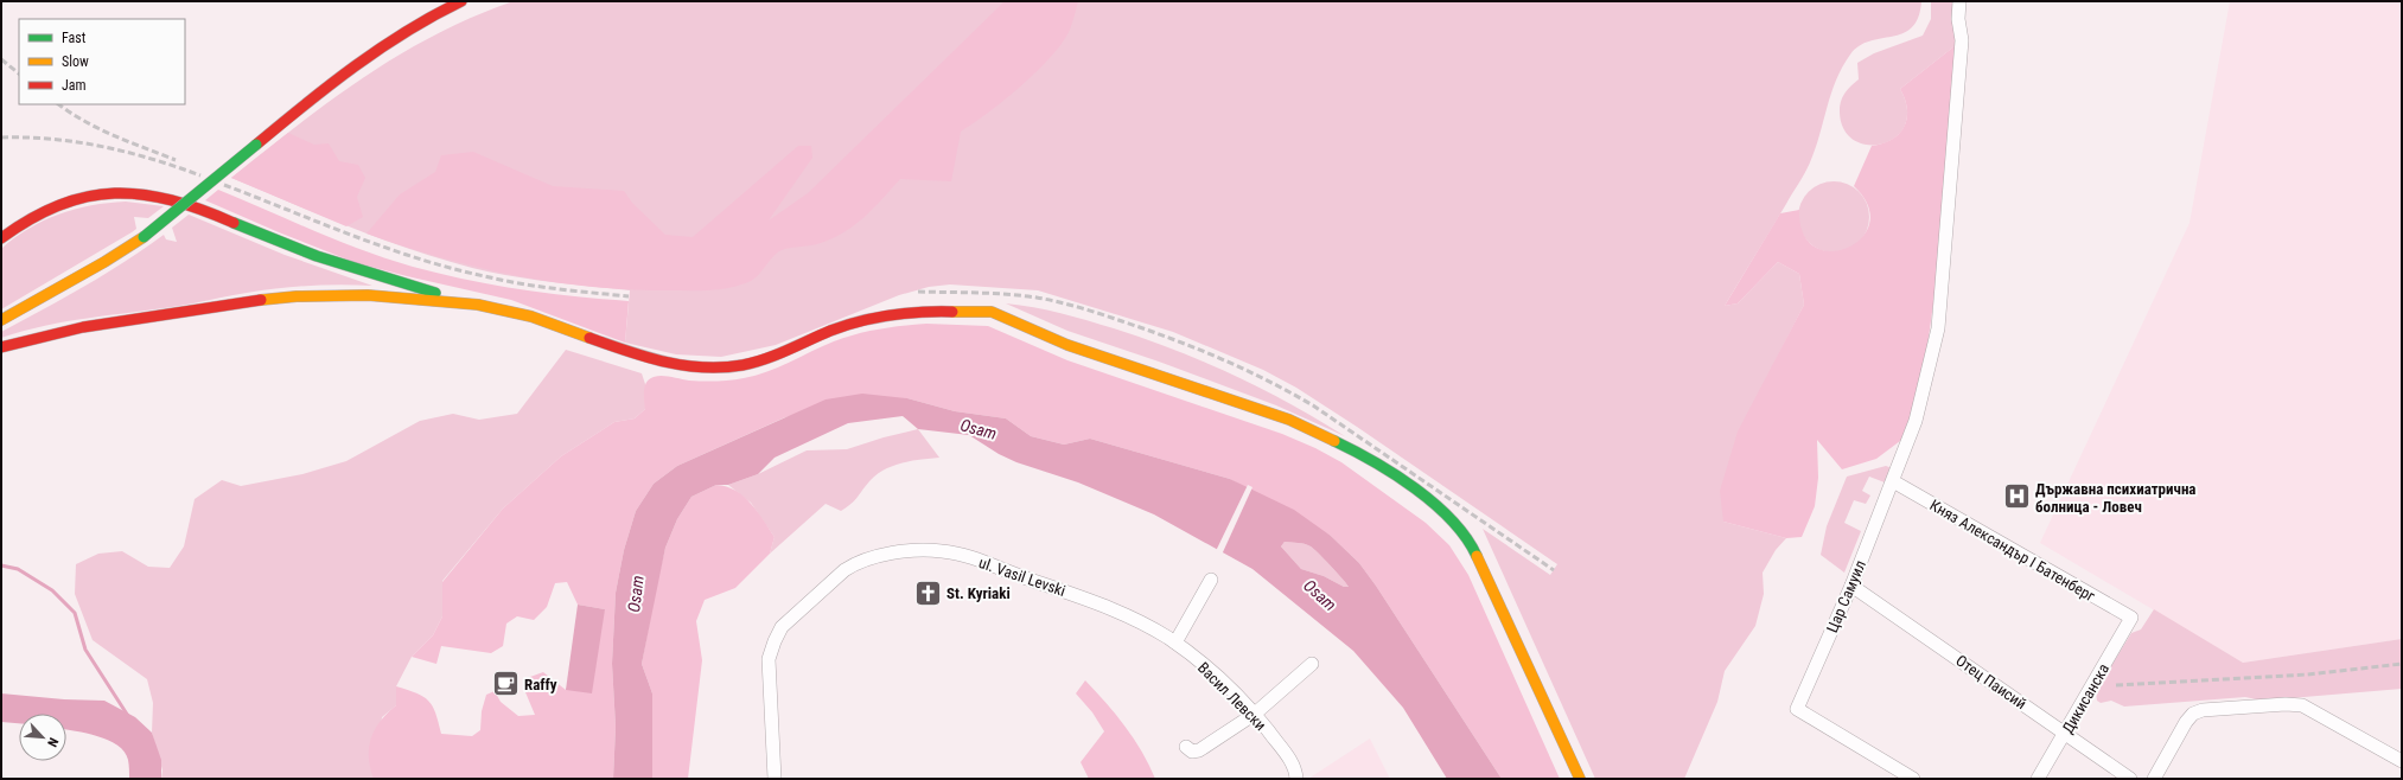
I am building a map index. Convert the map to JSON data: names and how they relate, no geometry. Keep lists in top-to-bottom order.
{
  "streets": {
    "street": [
      "Княз Александър I Батенберг",
      "ul. Vasil Levski",
      "Цар Самуил",
      "Отец Паисий",
      "Васил Левски",
      "Дикисанска"
    ]
  },
  "crossings": [
    ["Княз Александър I Батенберг", "Цар Самуил"],
    ["Княз Александър I Батенберг", "Дикисанска"],
    ["ul. Vasil Levski", "Васил Левски"],
    ["Цар Самуил", "Отец Паисий"],
    ["Отец Паисий", "Дикисанска"]
  ],
  "water": ["Osam"],
  "places": {
    "hospital": ["Държавна психиатрична болница - Ловеч"],
    "church": ["St. Kyriaki"],
    "cafe": ["Raffy"]
  },
  "legend": ["Fast", "Slow", "Jam"],
  "north": "bottom right"
}
